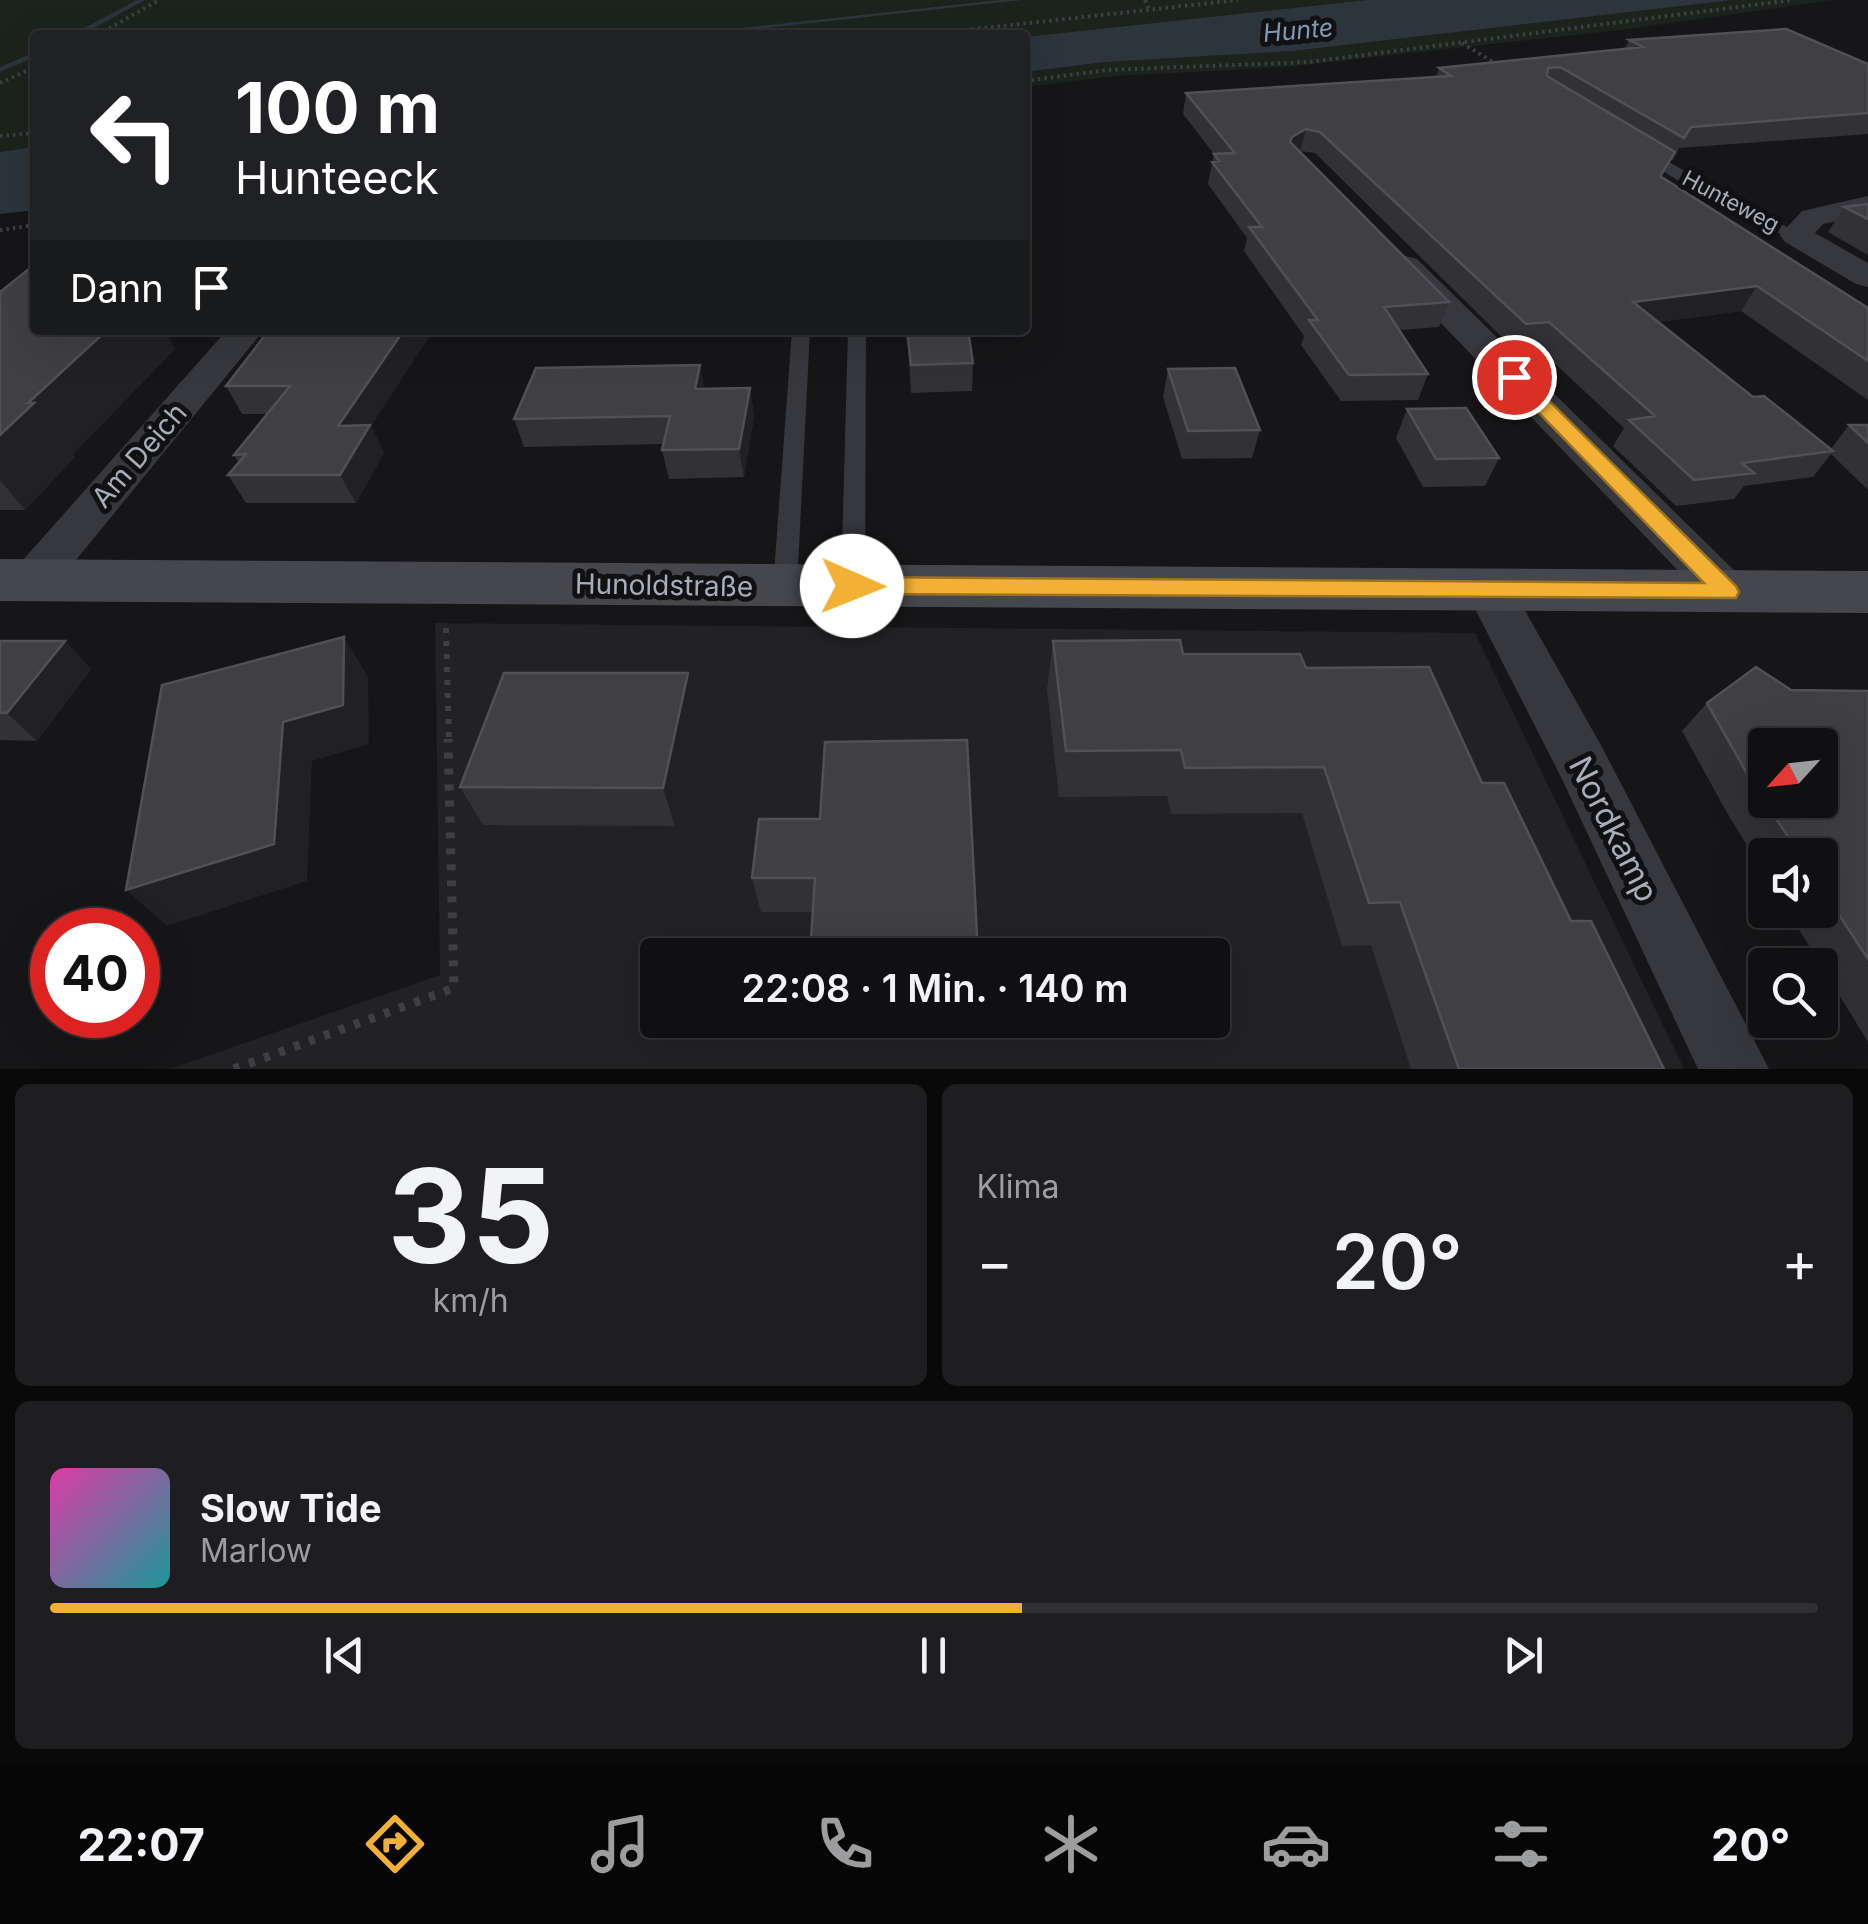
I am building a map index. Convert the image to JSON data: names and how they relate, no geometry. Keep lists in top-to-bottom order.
{
  "streets": {
    "street": [
      "Hunteweg",
      "Am Deich",
      "Hunoldstraße",
      "Nordkamp"
    ]
  },
  "crossings": [
    ["Am Deich", "Hunoldstraße"],
    ["Hunoldstraße", "Nordkamp"]
  ],
  "water": ["Hunte"],
  "north": "bottom left",
  "page": {
    "turn": ["100 m", "Hunteeck"],
    "then": "Dann",
    "limit": "40",
    "trip": "22:08 · 1 Min. · 140 m",
    "tile": [
      ["35", "km/h"],
      "Klima"
    ],
    "heat": ["−", "20°", "+"],
    "song": ["Slow Tide", "Marlow"],
    "tabs": ["22:07", "20°"]
  }
}
